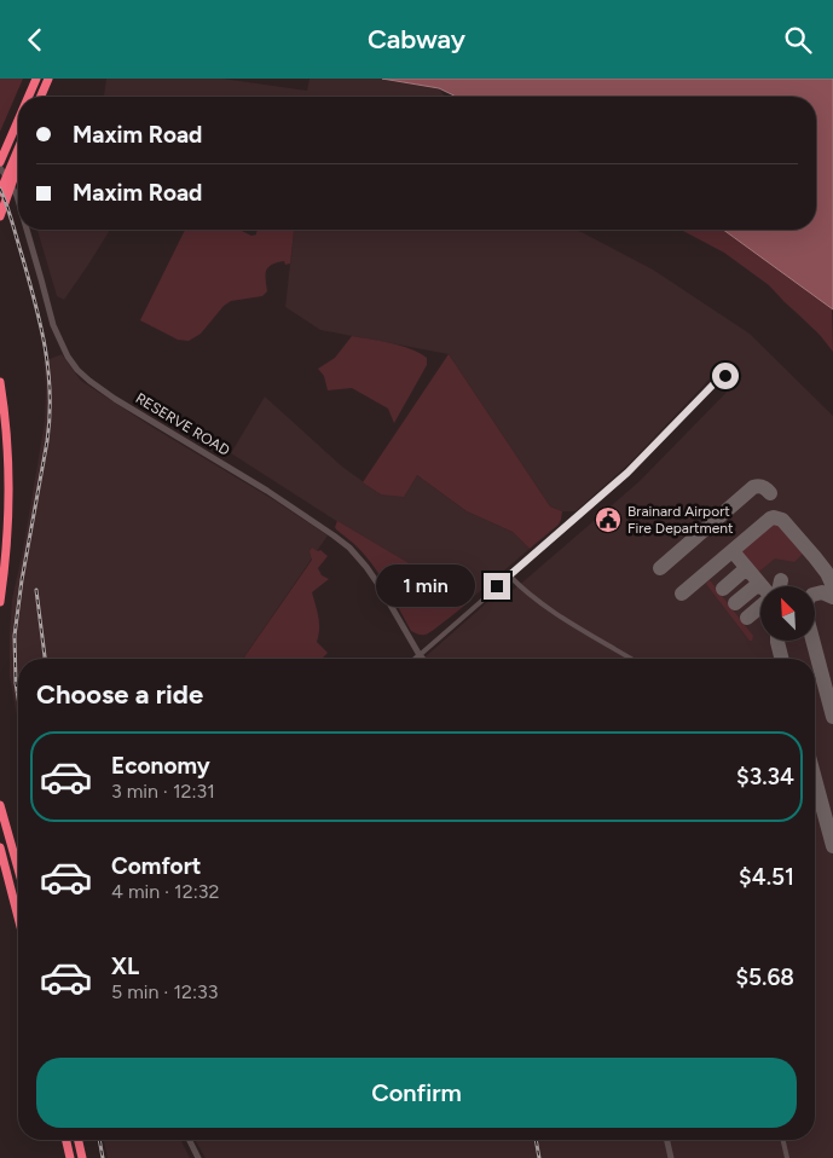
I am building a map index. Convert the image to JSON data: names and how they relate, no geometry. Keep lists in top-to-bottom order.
{
  "streets": {
    "street": ["RESERVE ROAD"]
  },
  "places": {
    "public building": ["Brainard Airport Fire Department"]
  },
  "north": "top left",
  "page": {
    "header": "Cabway",
    "banner": ["Maxim Road", "Maxim Road"],
    "bubble": "1 min",
    "heading": "Choose a ride",
    "list": [
      {
        "name": "Economy",
        "note": "3 min · 12:31",
        "value": "$3.34"
      },
      {
        "name": "Comfort",
        "note": "4 min · 12:32",
        "value": "$4.51"
      },
      {
        "name": "XL",
        "note": "5 min · 12:33",
        "value": "$5.68"
      }
    ],
    "buttons": "Confirm"
  }
}
